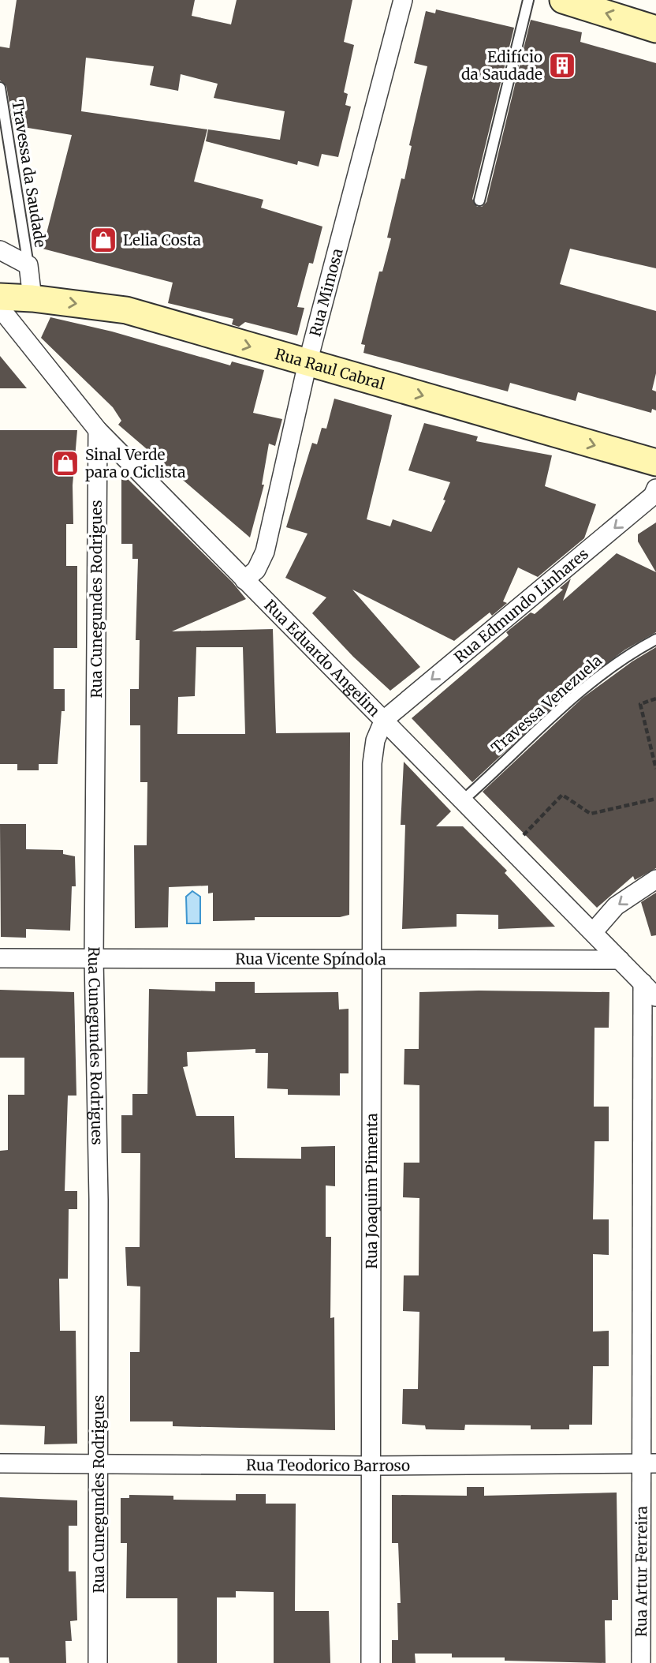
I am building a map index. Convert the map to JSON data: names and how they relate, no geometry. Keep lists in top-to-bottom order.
{
  "streets": {
    "main road": ["Rua Raul Cabral"],
    "street": [
      "Rua Mimosa",
      "Rua Cunegundes Rodrigues",
      "Rua Edmundo Linhares",
      "Rua Eduardo Angelim",
      "Rua Vicente Spíndola",
      "Rua Joaquim Pimenta",
      "Rua Teodorico Barroso",
      "Rua Artur Ferreira"
    ],
    "lane": ["Travessa da Saudade", "Travessa Venezuela"]
  },
  "crossings": [
    ["Rua Mimosa", "Rua Raul Cabral"],
    ["Rua Mimosa", "Rua Eduardo Angelim"],
    ["Rua Cunegundes Rodrigues", "Rua Eduardo Angelim"],
    ["Rua Cunegundes Rodrigues", "Rua Vicente Spíndola"],
    ["Rua Cunegundes Rodrigues", "Rua Teodorico Barroso"],
    ["Rua Edmundo Linhares", "Rua Eduardo Angelim"],
    ["Rua Edmundo Linhares", "Rua Joaquim Pimenta"],
    ["Rua Eduardo Angelim", "Travessa Venezuela"],
    ["Rua Eduardo Angelim", "Rua Vicente Spíndola"],
    ["Rua Eduardo Angelim", "Rua Joaquim Pimenta"],
    ["Rua Eduardo Angelim", "Rua Artur Ferreira"],
    ["Rua Vicente Spíndola", "Rua Joaquim Pimenta"],
    ["Rua Joaquim Pimenta", "Rua Teodorico Barroso"],
    ["Rua Teodorico Barroso", "Rua Artur Ferreira"]
  ],
  "one_way": ["Rua Raul Cabral", "Rua Edmundo Linhares"],
  "places": {
    "building": ["Edifício da Saudade"],
    "shop": ["Lelia Costa", "Sinal Verde para o Ciclista"]
  }
}
